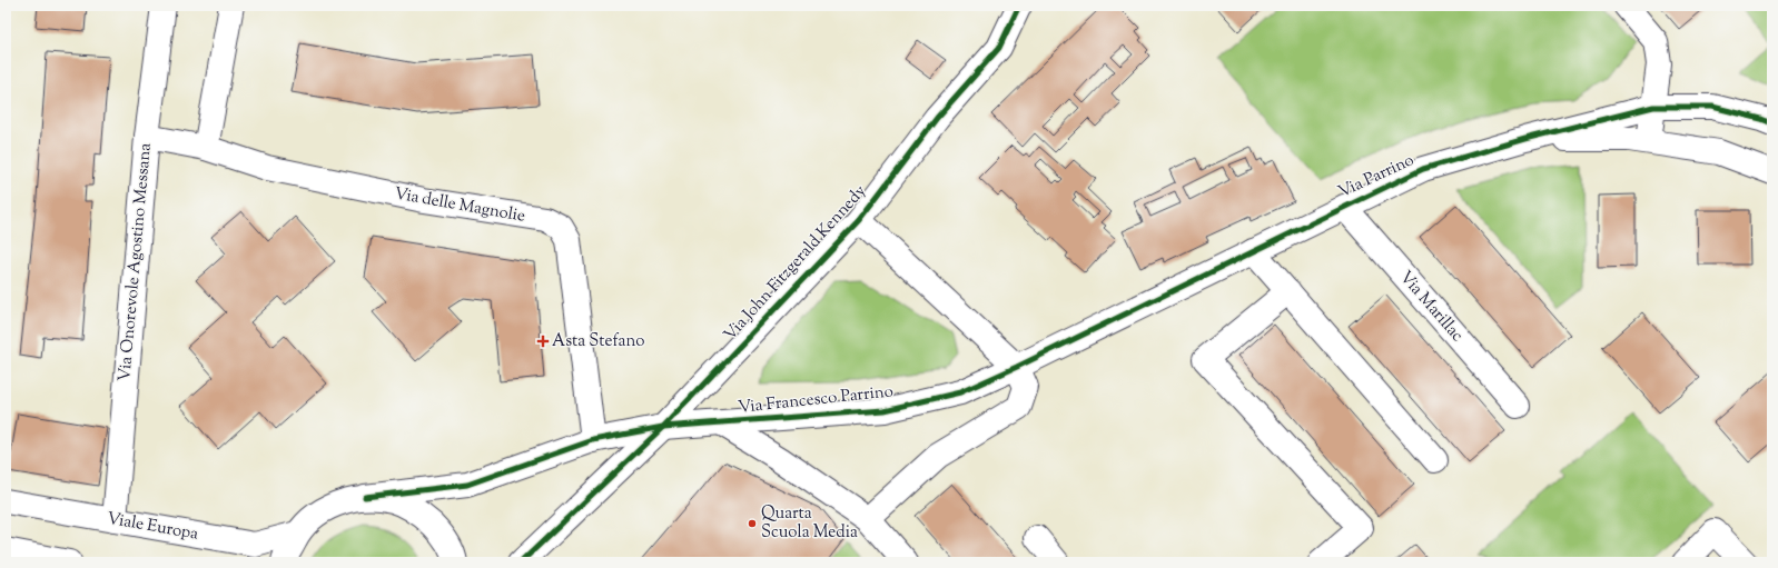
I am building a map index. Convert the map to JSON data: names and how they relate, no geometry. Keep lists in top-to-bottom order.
{
  "streets": {
    "street": [
      "Via Parrino",
      "Via delle Magnolie",
      "Via Onorevole Agostino Messana",
      "Via John Fitzgerald Kennedy",
      "Via Marillac",
      "Via Francesco Parrino",
      "Viale Europa"
    ]
  },
  "crossings": [
    ["Via Parrino", "Via Marillac"],
    ["Via Parrino", "Via Francesco Parrino"],
    ["Via delle Magnolie", "Via Onorevole Agostino Messana"],
    ["Via Onorevole Agostino Messana", "Viale Europa"],
    ["Via John Fitzgerald Kennedy", "Via Francesco Parrino"]
  ],
  "places": {
    "health": ["Asta Stefano"],
    "other": ["Quarta Scuola Media"]
  }
}
